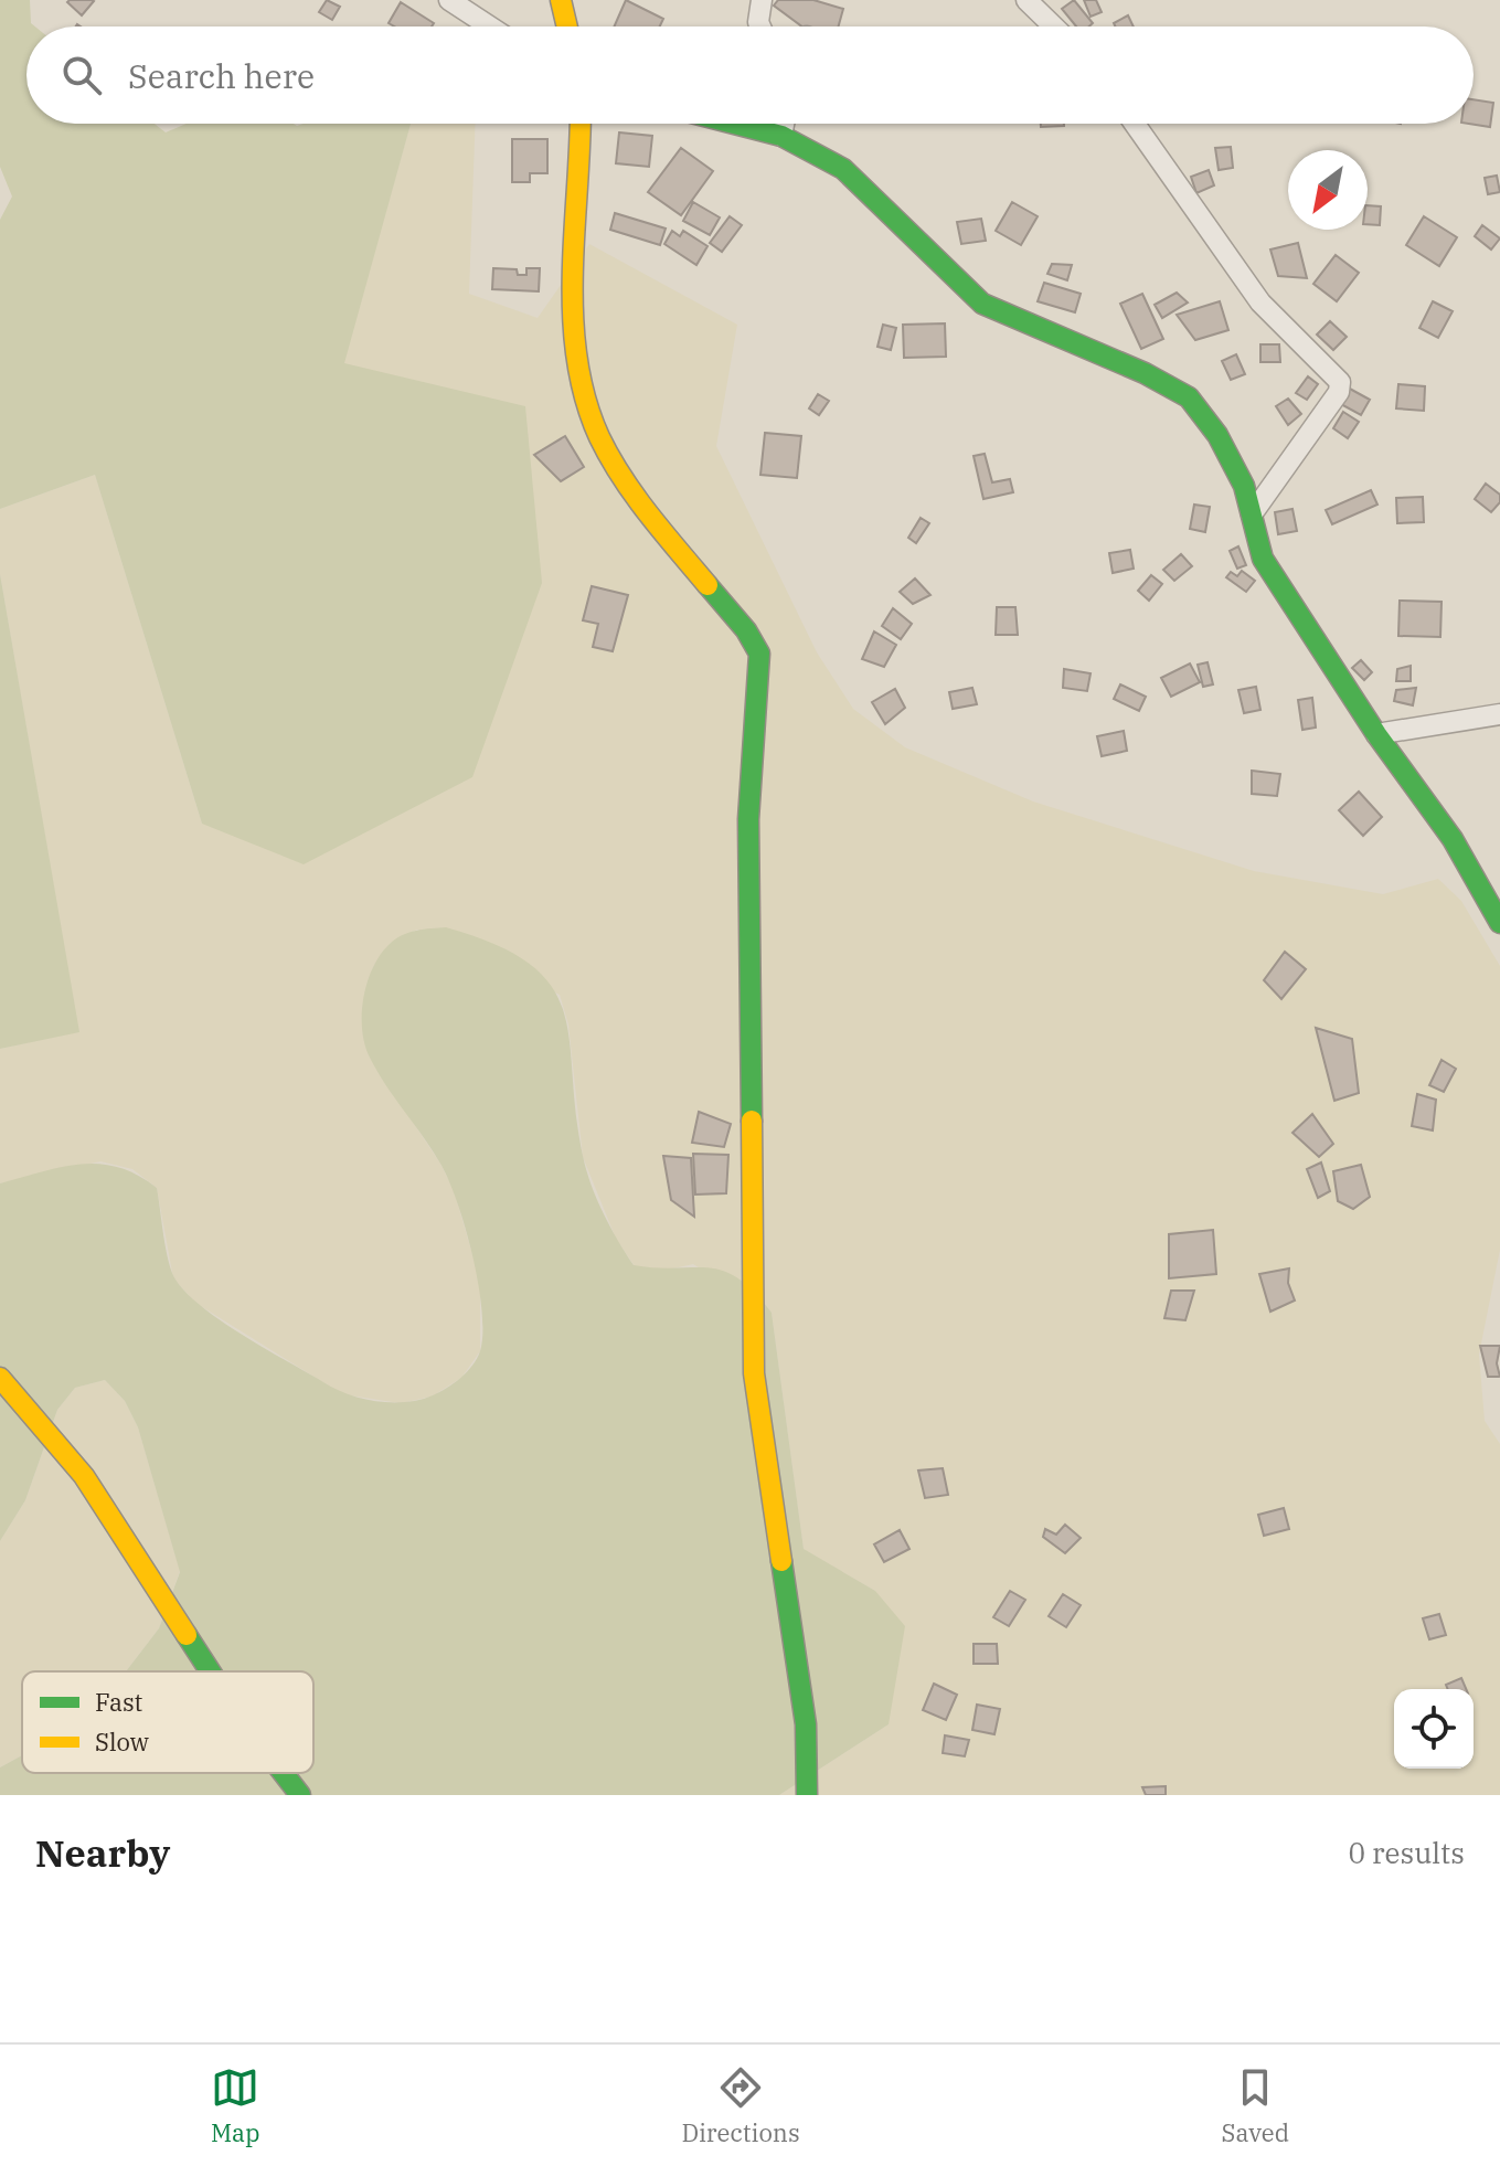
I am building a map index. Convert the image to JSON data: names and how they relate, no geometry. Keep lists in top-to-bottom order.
{
  "legend": ["Fast", "Slow"],
  "north": "bottom left",
  "page": {
    "search": "Search here",
    "heading": ["Nearby", "0 results"],
    "nav": ["Map", "Directions", "Saved"]
  }
}
